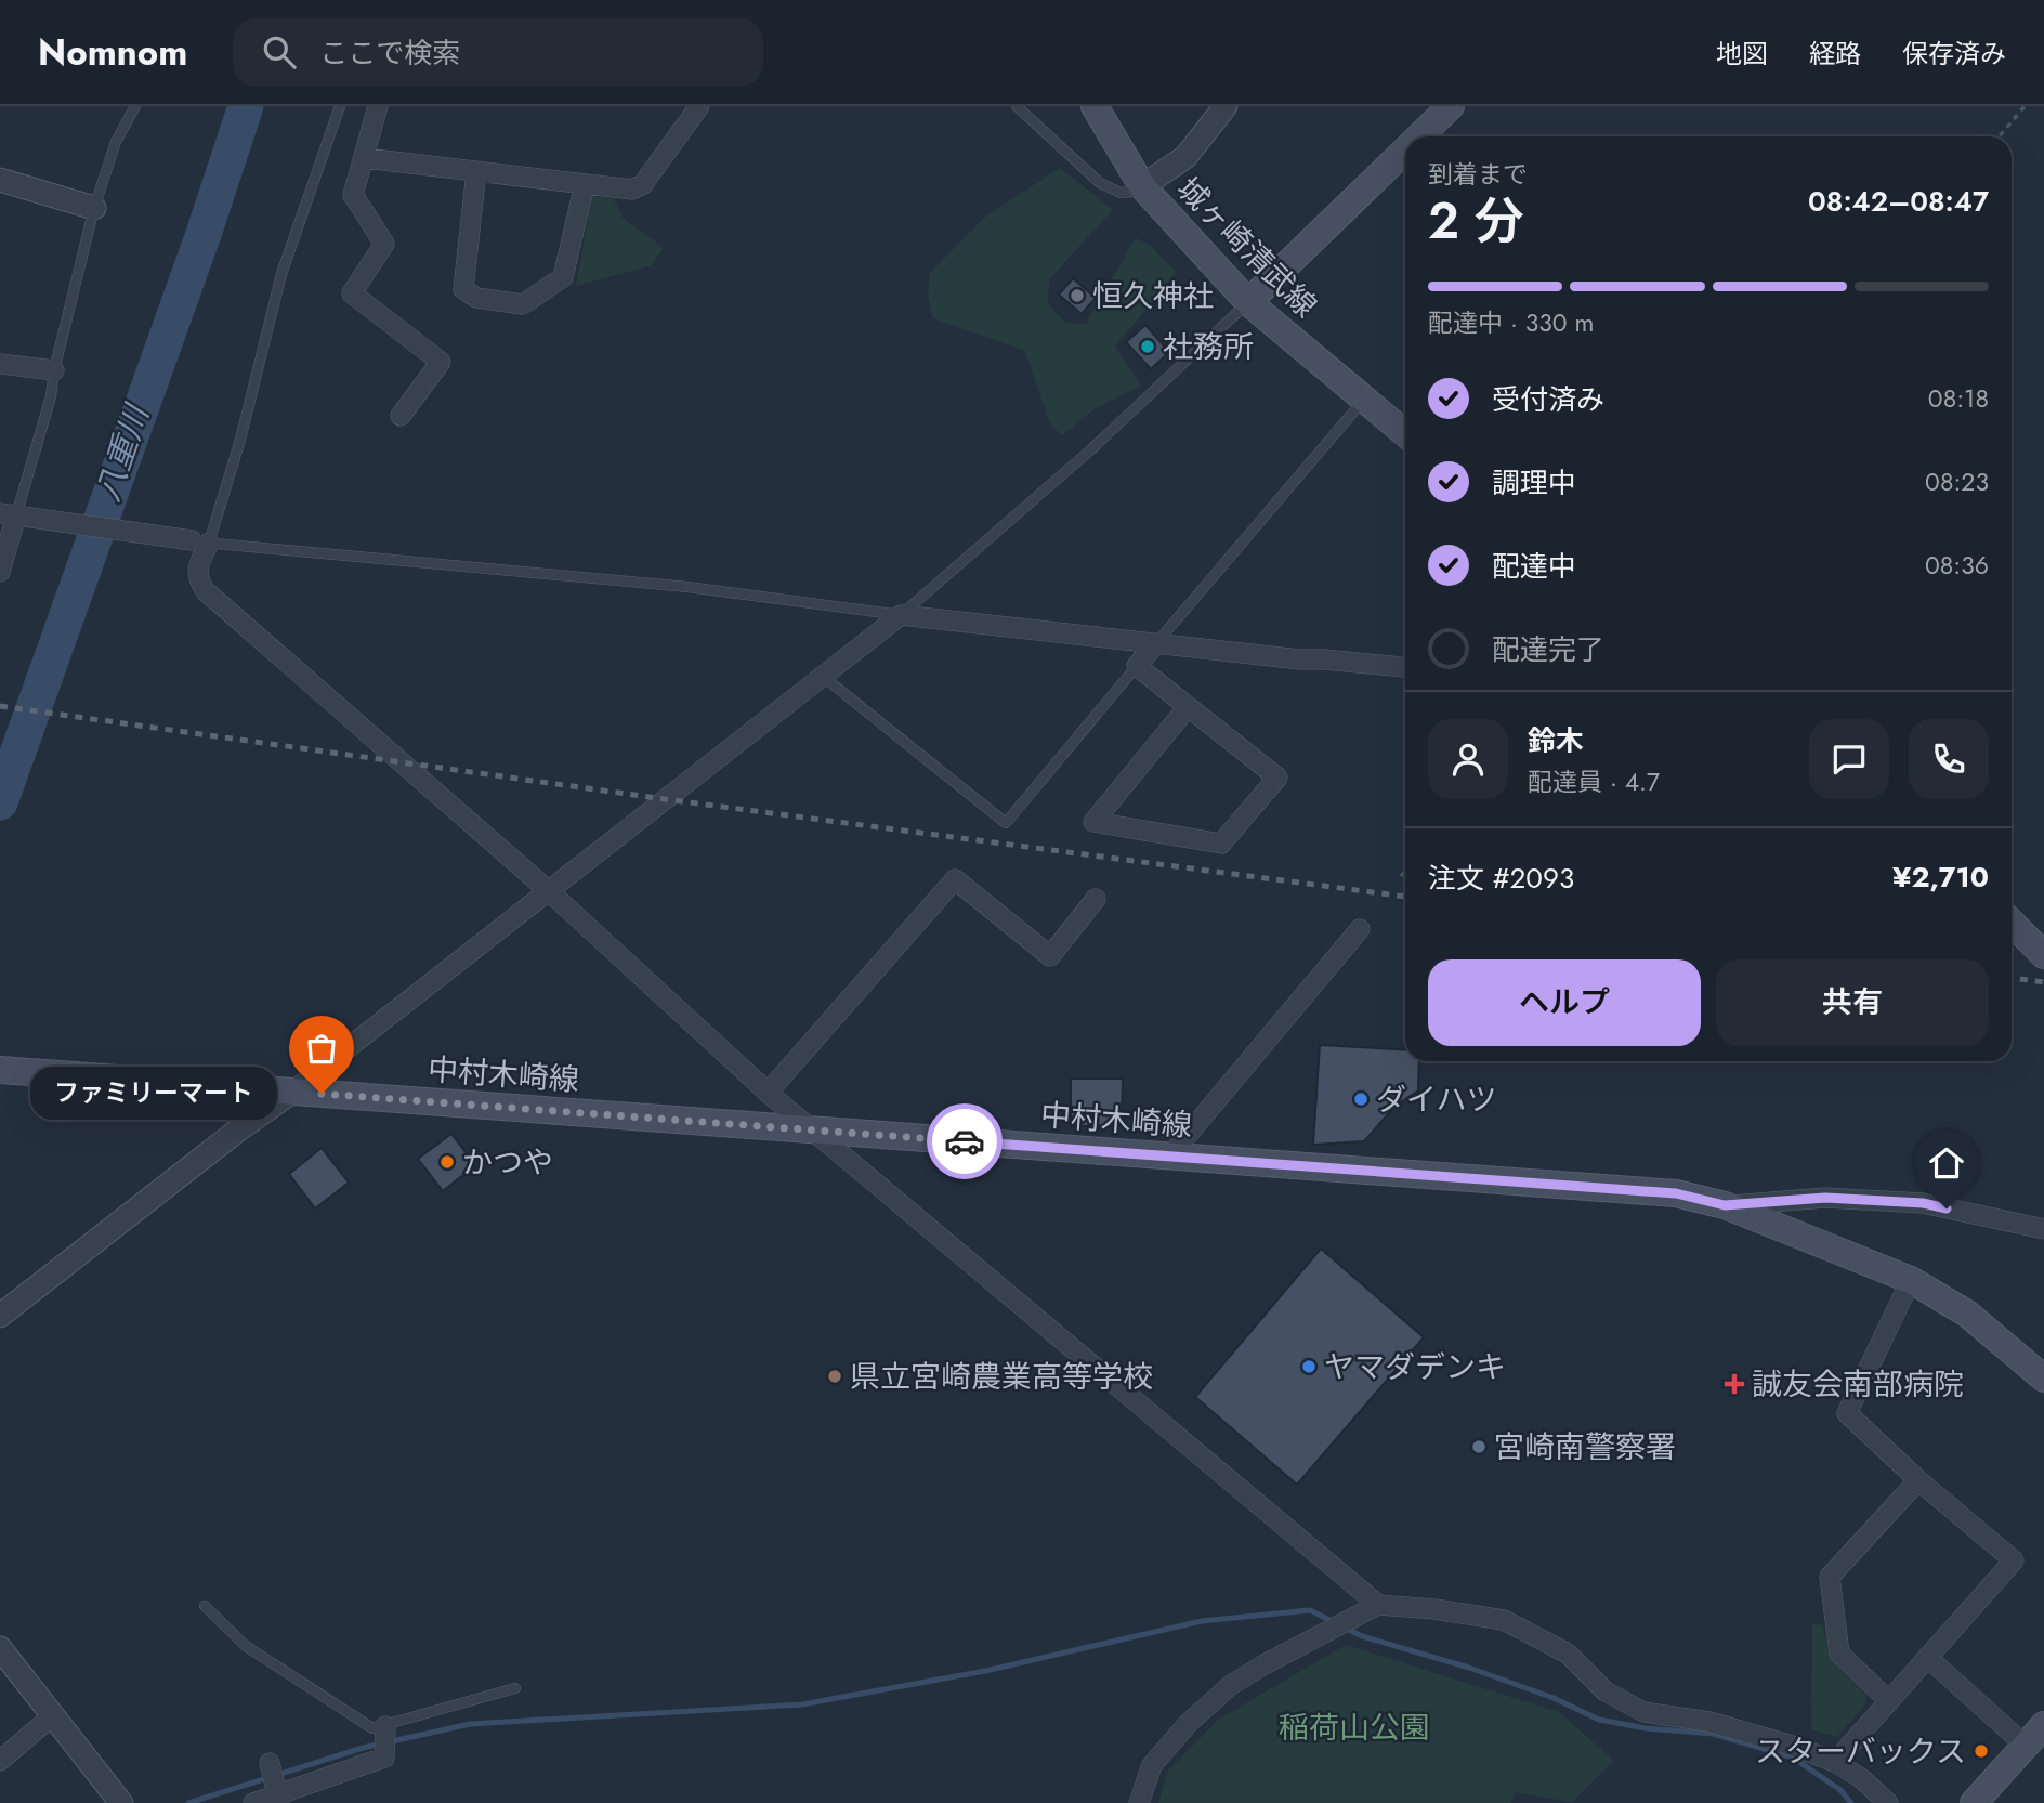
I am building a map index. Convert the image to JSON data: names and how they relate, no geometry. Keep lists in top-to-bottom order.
{
  "streets": {
    "main road": ["城ヶ崎清武線", "中村木崎線"]
  },
  "water": ["八重川"],
  "parks": ["稲荷山公園"],
  "places": {
    "other": [
      "恒久神社",
      "社務所",
      "ファミリーマート",
      "ダイハツ",
      "かつや",
      "ヤマダデンキ",
      "県立宮崎農業高等学校",
      "宮崎南警察署",
      "スターバックス"
    ],
    "health": ["誠友会南部病院"]
  },
  "page": {
    "header": "Nomnom",
    "search": "ここで検索",
    "nav": ["地図", "経路", "保存済み"],
    "heading": ["2 分", "到着まで", "08:42–08:47"],
    "panel": [
      "鈴木",
      "配達員 · 4.7",
      "注文 #2093",
      "¥2,710"
    ],
    "bar": "配達中 · 330 m",
    "list": [
      ["受付済み", "08:18"],
      ["調理中", "08:23"],
      ["配達中", "08:36"],
      "配達完了"
    ],
    "buttons": ["ヘルプ", "共有"],
    "bubble": "ファミリーマート"
  }
}
